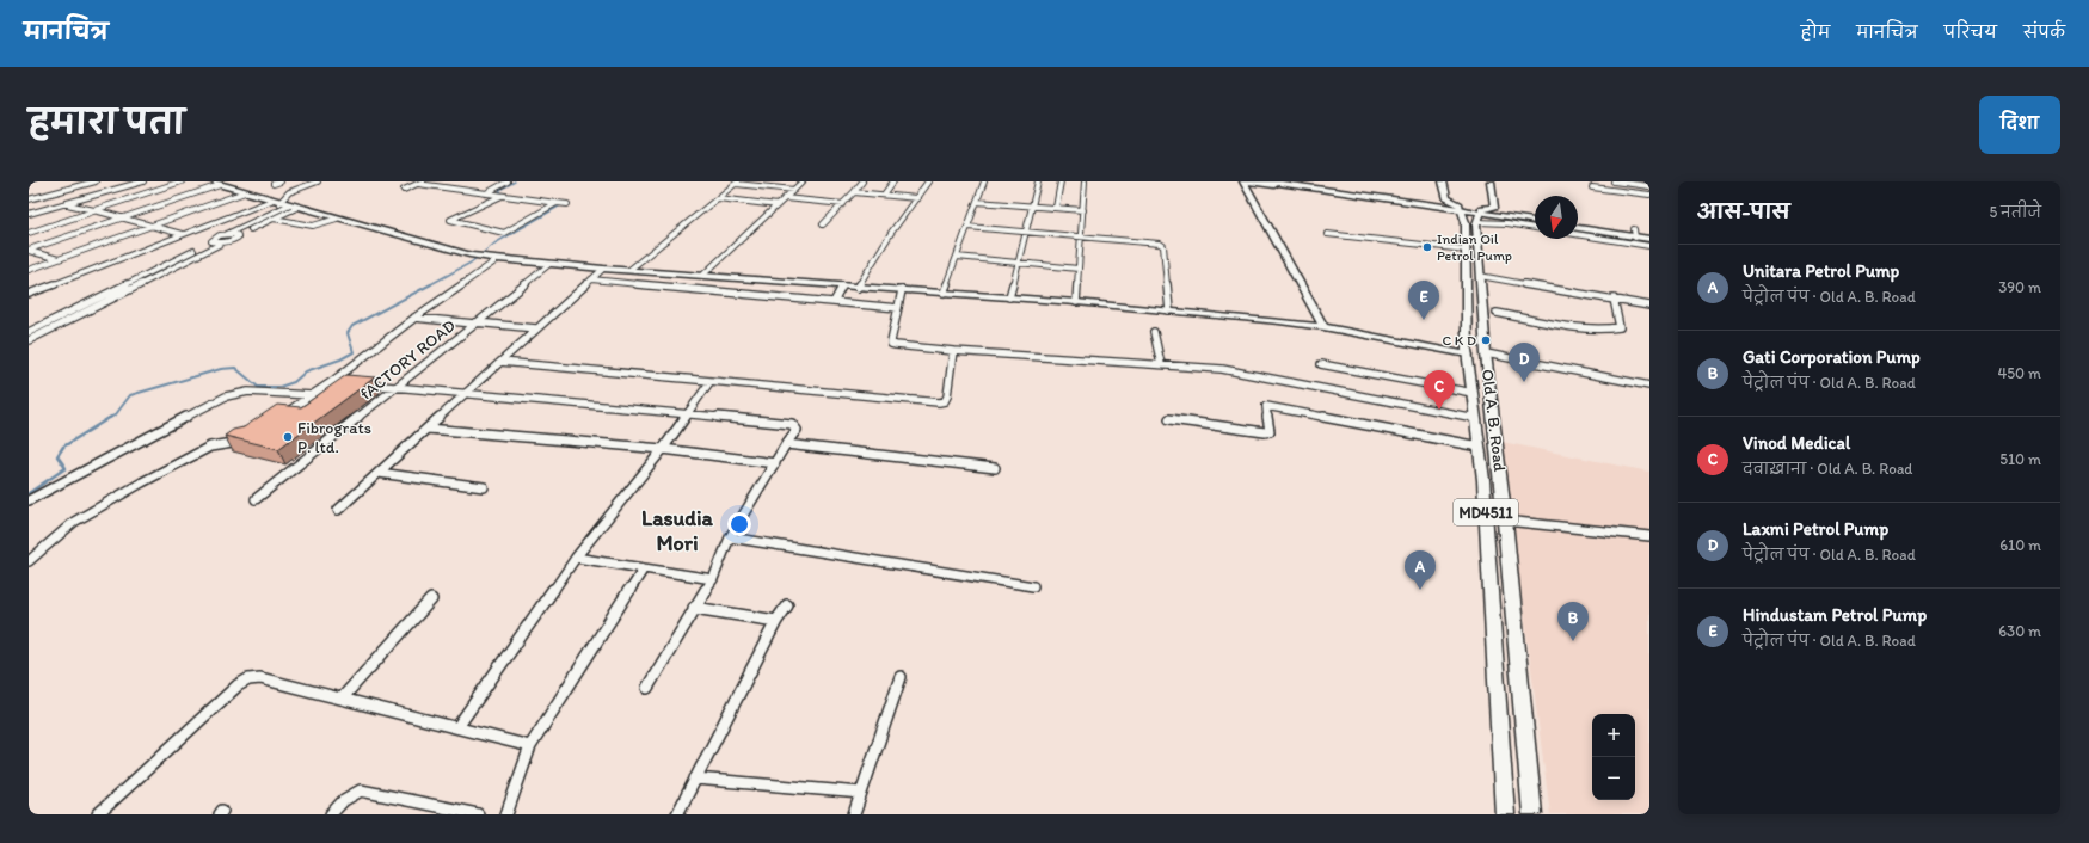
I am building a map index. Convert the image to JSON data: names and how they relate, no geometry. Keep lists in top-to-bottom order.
{
  "streets": {
    "main road": ["Old A. B. Road", "MD4511"],
    "street": ["fACTORY ROAD"]
  },
  "districts": ["Lasudia Mori"],
  "places": ["Indian Oil Petrol Pump", "C K D", "Fibrograts P. ltd."],
  "north": "bottom",
  "page": {
    "header": "मानचित्र",
    "nav": [
      "होम",
      "मानचित्र",
      "परिचय",
      "संपर्क"
    ],
    "title": "हमारा पता",
    "buttons": "दिशा",
    "heading": ["आस-पास", "5 नतीजे"],
    "list": [
      {
        "mark": "A",
        "name": "Unitara Petrol Pump",
        "note": "पेट्रोल पंप · Old A. B. Road",
        "value": "390 m"
      },
      {
        "mark": "B",
        "name": "Gati Corporation Pump",
        "note": "पेट्रोल पंप · Old A. B. Road",
        "value": "450 m"
      },
      {
        "mark": "C",
        "name": "Vinod Medical",
        "note": "दवाख़ाना · Old A. B. Road",
        "value": "510 m"
      },
      {
        "mark": "D",
        "name": "Laxmi Petrol Pump",
        "note": "पेट्रोल पंप · Old A. B. Road",
        "value": "610 m"
      },
      {
        "mark": "E",
        "name": "Hindustam Petrol Pump",
        "note": "पेट्रोल पंप · Old A. B. Road",
        "value": "630 m"
      }
    ],
    "pins": [
      "E",
      "D",
      "C",
      "A",
      "B"
    ],
    "map_buttons": ["+", "−"]
  }
}
